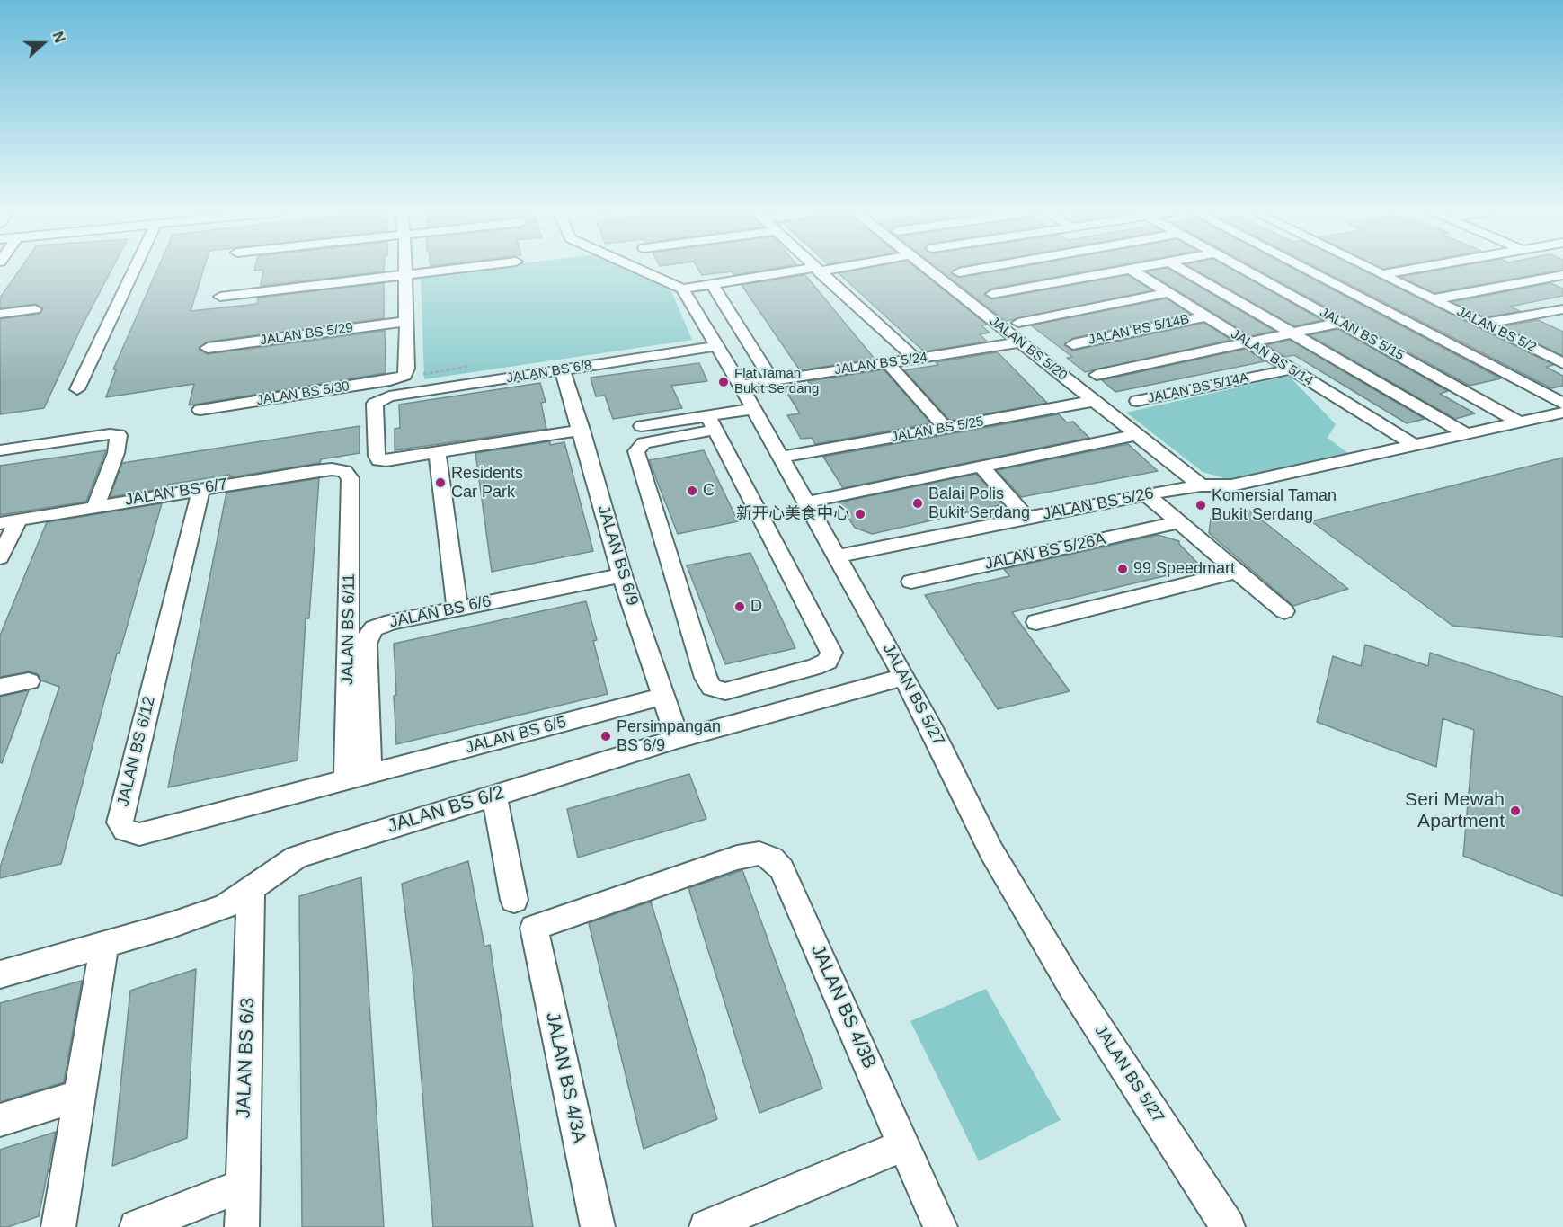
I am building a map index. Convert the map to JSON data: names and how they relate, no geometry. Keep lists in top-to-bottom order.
{
  "streets": {
    "street": [
      "JALAN BS 5/14B",
      "JALAN BS 5/2",
      "JALAN BS 5/29",
      "JALAN BS 5/15",
      "JALAN BS 5/20",
      "JALAN BS 5/14",
      "JALAN BS 5/24",
      "JALAN BS 6/8",
      "JALAN BS 5/14A",
      "JALAN BS 5/30",
      "JALAN BS 5/25",
      "JALAN BS 6/7",
      "JALAN BS 5/26",
      "JALAN BS 5/26A",
      "JALAN BS 6/9",
      "JALAN BS 6/6",
      "JALAN BS 6/11",
      "JALAN BS 5/27",
      "JALAN BS 6/5",
      "JALAN BS 6/12",
      "JALAN BS 6/2",
      "JALAN BS 4/3B",
      "JALAN BS 6/3",
      "JALAN BS 4/3A"
    ]
  },
  "crossings": [
    ["JALAN BS 5/14B", "JALAN BS 5/14"],
    ["JALAN BS 5/29", "JALAN BS 5/30"],
    ["JALAN BS 5/15", "JALAN BS 5/26"],
    ["JALAN BS 5/20", "JALAN BS 5/24"],
    ["JALAN BS 5/20", "JALAN BS 5/25"],
    ["JALAN BS 5/20", "JALAN BS 5/26"],
    ["JALAN BS 5/14", "JALAN BS 5/14A"],
    ["JALAN BS 5/14", "JALAN BS 5/26"],
    ["JALAN BS 5/24", "JALAN BS 5/27"],
    ["JALAN BS 6/8", "JALAN BS 6/9"],
    ["JALAN BS 6/8", "JALAN BS 5/27"],
    ["JALAN BS 5/25", "JALAN BS 5/27"],
    ["JALAN BS 6/7", "JALAN BS 6/11"],
    ["JALAN BS 6/7", "JALAN BS 6/12"],
    ["JALAN BS 5/26", "JALAN BS 5/27"],
    ["JALAN BS 6/9", "JALAN BS 6/6"],
    ["JALAN BS 6/9", "JALAN BS 6/5"],
    ["JALAN BS 6/9", "JALAN BS 6/2"],
    ["JALAN BS 6/6", "JALAN BS 6/5"],
    ["JALAN BS 6/6", "JALAN BS 6/12"],
    ["JALAN BS 6/11", "JALAN BS 6/12"],
    ["JALAN BS 5/27", "JALAN BS 6/2"],
    ["JALAN BS 6/5", "JALAN BS 6/12"],
    ["JALAN BS 6/2", "JALAN BS 6/3"],
    ["JALAN BS 4/3B", "JALAN BS 4/3A"]
  ],
  "places": [
    "Flat Taman Bukit Serdang",
    "Residents Car Park",
    "C",
    "Balai Polis Bukit Serdang",
    "Komersial Taman Bukit Serdang",
    "新开心美食中心",
    "99 Speedmart",
    "D",
    "Persimpangan BS 6/9",
    "Seri Mewah Apartment"
  ],
  "north": "right"
}
